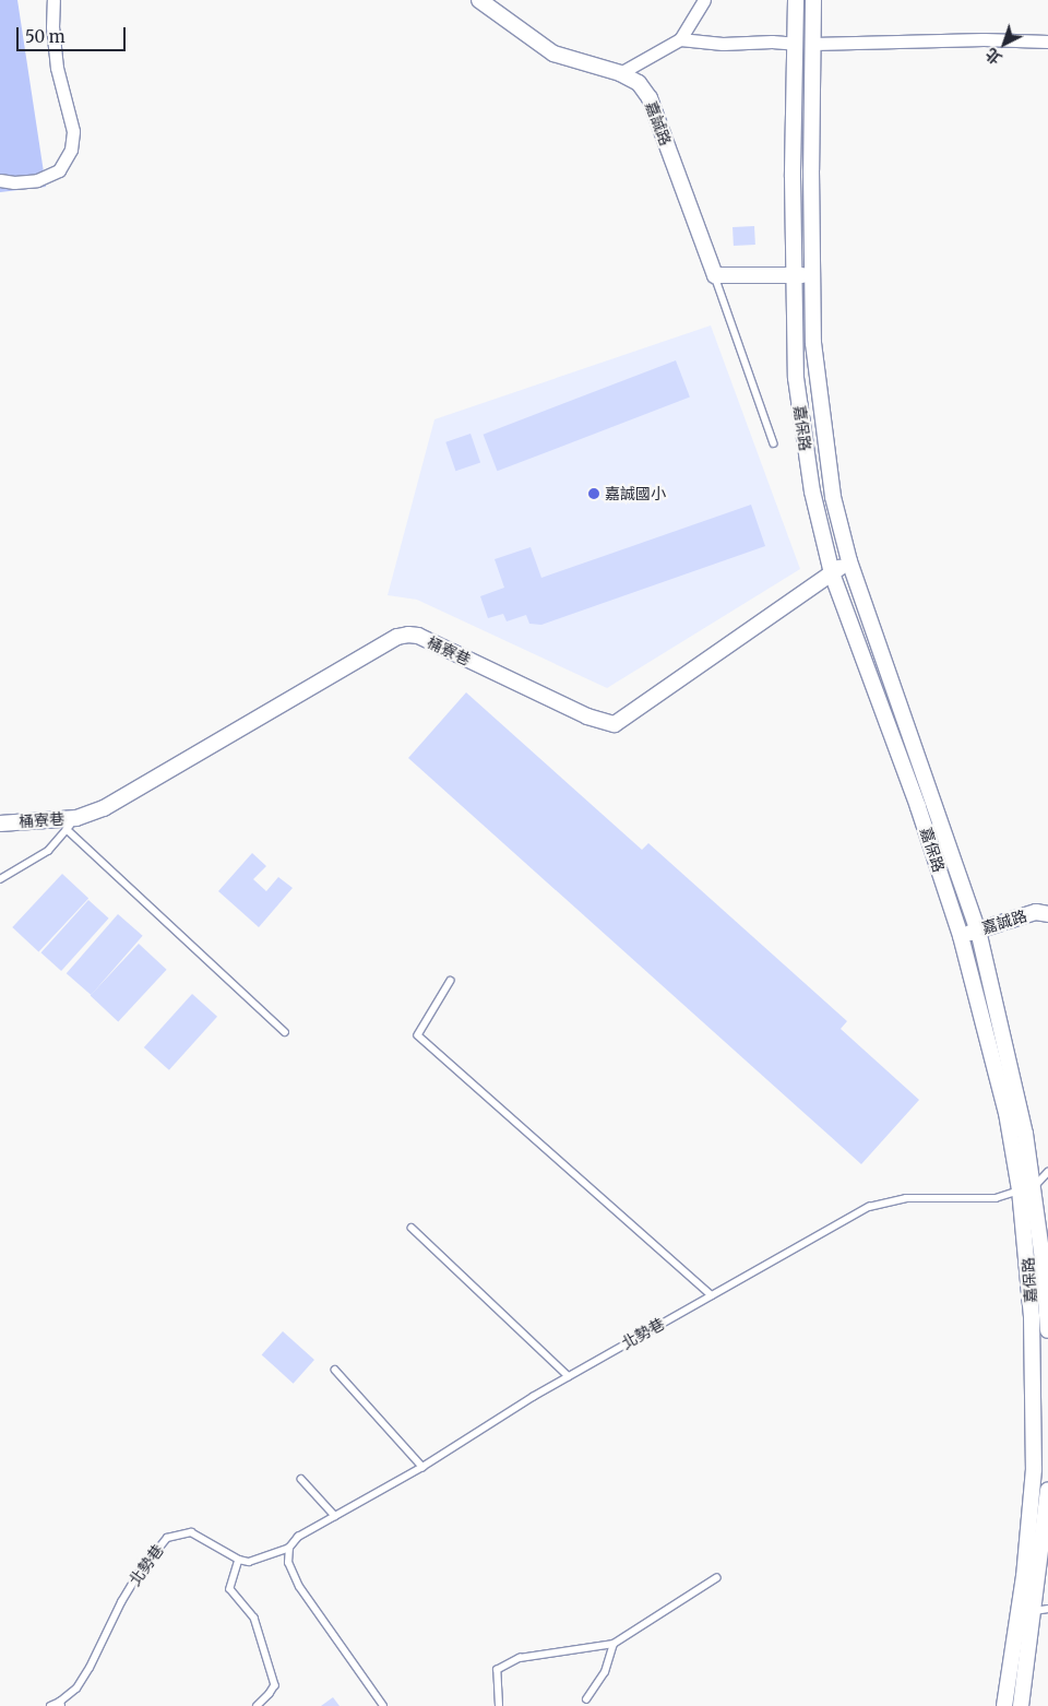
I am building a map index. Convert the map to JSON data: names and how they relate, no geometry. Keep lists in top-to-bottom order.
{
  "streets": {
    "street": ["嘉誠路", "嘉保路", "桶寮巷"],
    "lane": ["北勢巷"]
  },
  "crossings": [
    ["嘉誠路", "嘉保路"],
    ["嘉保路", "桶寮巷"],
    ["嘉保路", "北勢巷"]
  ],
  "places": ["嘉誠國小"],
  "scale_bar": "50 m",
  "north": "bottom left"
}
